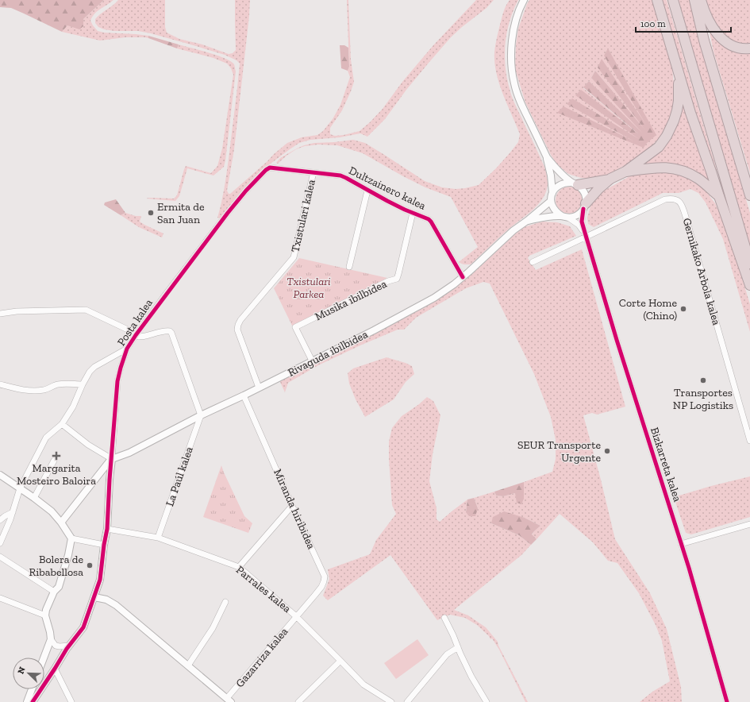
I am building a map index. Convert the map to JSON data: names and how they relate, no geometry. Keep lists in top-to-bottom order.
{
  "streets": {
    "street": [
      "Dultzainero kalea",
      "Txistulari kalea",
      "Gernikako Arbola kalea",
      "Musika ibilbidea",
      "Posta kalea",
      "Rivaguda ibilbidea",
      "Bizkarreta kalea",
      "La Paúl kalea",
      "Miranda hiribidea",
      "Parrales kalea",
      "Gazarriza kalea"
    ]
  },
  "crossings": [
    ["Dultzainero kalea", "Txistulari kalea"],
    ["Dultzainero kalea", "Musika ibilbidea"],
    ["Dultzainero kalea", "Posta kalea"],
    ["Dultzainero kalea", "Rivaguda ibilbidea"],
    ["Txistulari kalea", "Rivaguda ibilbidea"],
    ["Gernikako Arbola kalea", "Bizkarreta kalea"],
    ["Musika ibilbidea", "Rivaguda ibilbidea"],
    ["Posta kalea", "Rivaguda ibilbidea"],
    ["Posta kalea", "Parrales kalea"],
    ["Rivaguda ibilbidea", "Bizkarreta kalea"],
    ["Rivaguda ibilbidea", "La Paúl kalea"],
    ["Rivaguda ibilbidea", "Miranda hiribidea"],
    ["La Paúl kalea", "Parrales kalea"],
    ["Miranda hiribidea", "Parrales kalea"],
    ["Miranda hiribidea", "Gazarriza kalea"],
    ["Parrales kalea", "Gazarriza kalea"]
  ],
  "parks": ["Txistulari Parkea"],
  "places": {
    "other": [
      "Ermita de San Juan",
      "Corte Home (Chino)",
      "Transportes NP Logistiks",
      "SEUR Transporte Urgente",
      "Bolera de Ribabellosa"
    ],
    "health": ["Margarita Mosteiro Baloira"]
  },
  "scale_bar": "100 m",
  "north": "top left"
}
